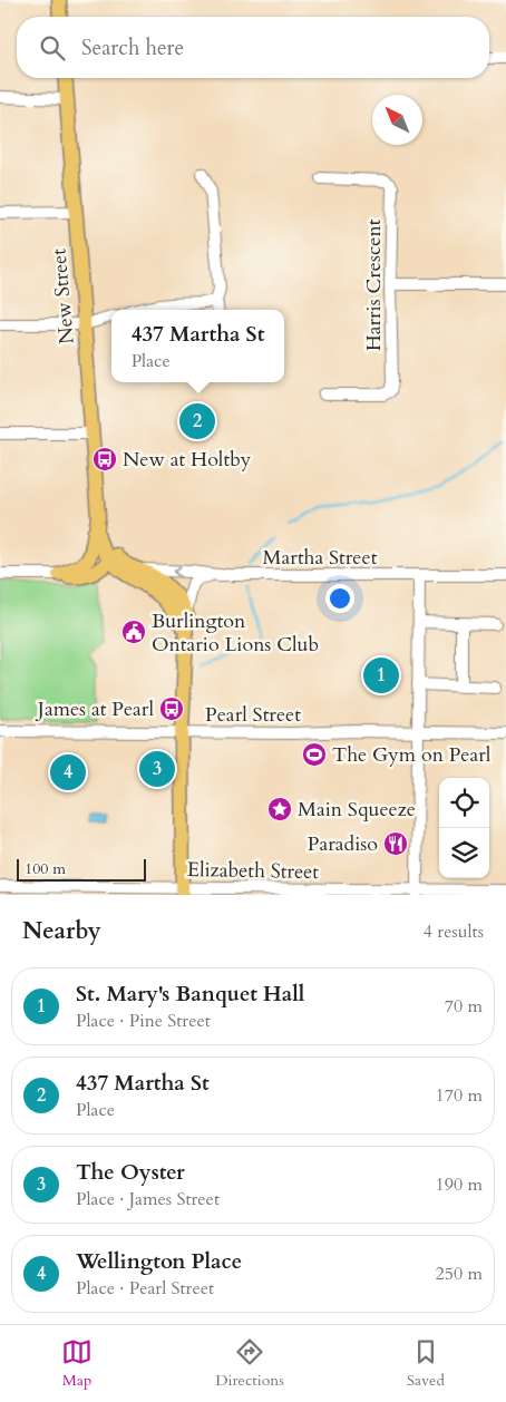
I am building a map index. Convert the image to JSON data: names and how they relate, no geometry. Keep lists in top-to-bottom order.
{
  "streets": {
    "main road": ["New Street"],
    "street": [
      "Harris Crescent",
      "Martha Street",
      "Pearl Street",
      "Elizabeth Street"
    ]
  },
  "places": {
    "bus stop": ["New at Holtby", "James at Pearl"],
    "public building": ["Burlington Ontario Lions Club"],
    "sports": ["The Gym on Pearl"],
    "place": ["Main Squeeze"],
    "restaurant": ["Paradiso"]
  },
  "scale_bar": "100 m",
  "north": "top left",
  "page": {
    "search": "Search here",
    "popup": ["437 Martha St", "Place"],
    "pins": [
      "2",
      "1",
      "3",
      "4"
    ],
    "scale": "100 m",
    "heading": ["Nearby", "4 results"],
    "list": [
      {
        "mark": "1",
        "name": "St. Mary's Banquet Hall",
        "note": "Place · Pine Street",
        "value": "70 m"
      },
      {
        "mark": "2",
        "name": "437 Martha St",
        "note": "Place",
        "value": "170 m"
      },
      {
        "mark": "3",
        "name": "The Oyster",
        "note": "Place · James Street",
        "value": "190 m"
      },
      {
        "mark": "4",
        "name": "Wellington Place",
        "note": "Place · Pearl Street",
        "value": "250 m"
      }
    ],
    "nav": ["Map", "Directions", "Saved"]
  }
}
